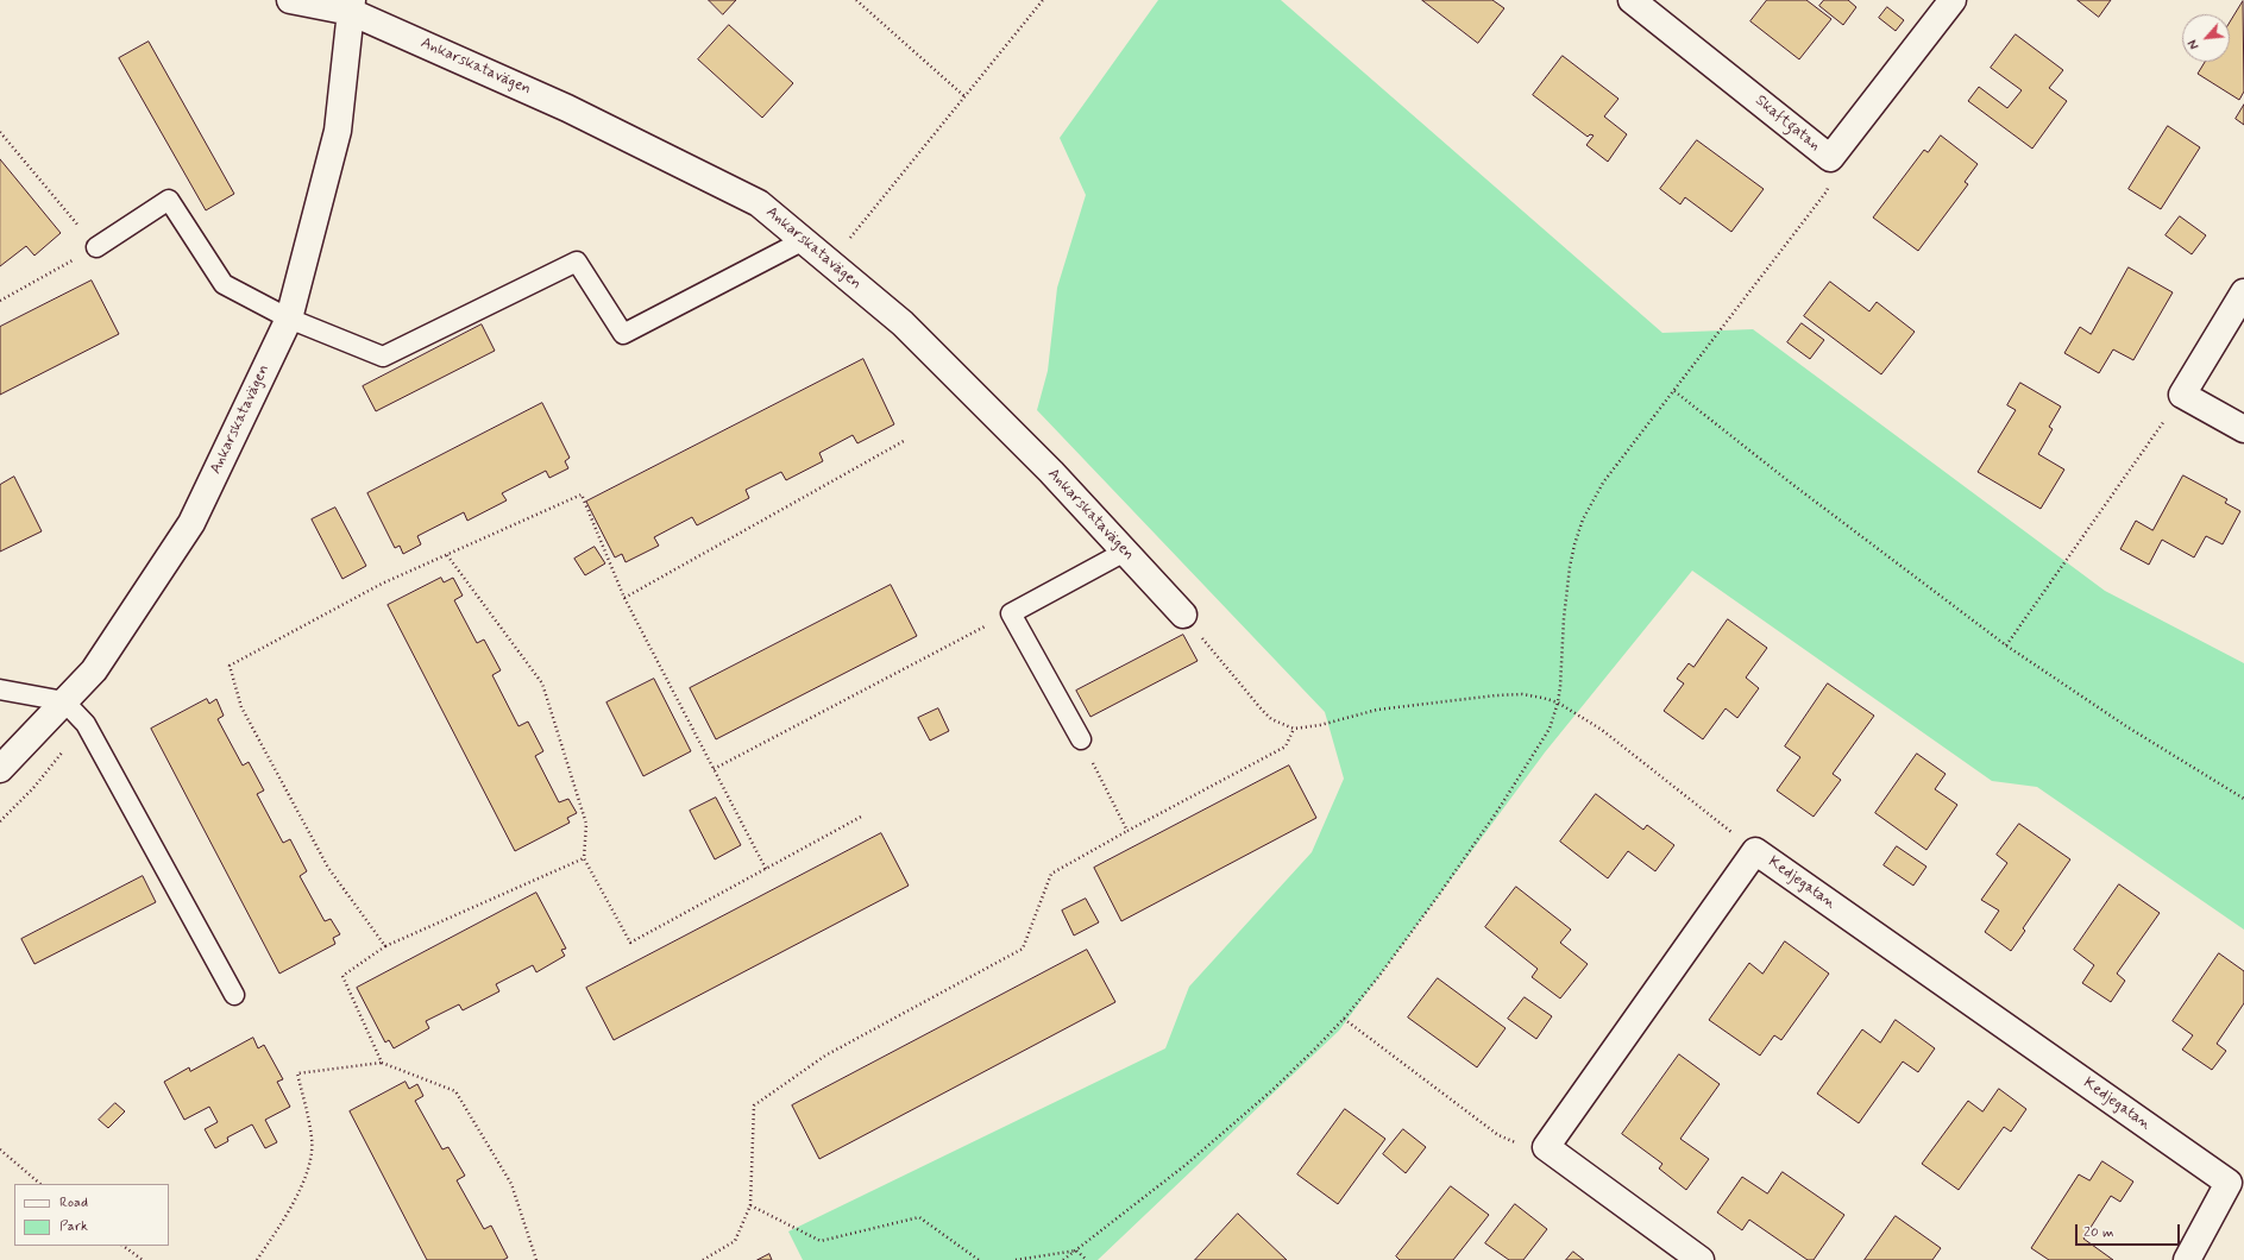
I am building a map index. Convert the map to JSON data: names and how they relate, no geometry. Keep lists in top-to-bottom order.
{
  "streets": {
    "street": ["Ankarskatavägen", "Skaftgatan", "Kedjegatan"]
  },
  "legend": ["Road", "Park"],
  "scale_bar": "20 m",
  "north": "bottom left"
}
